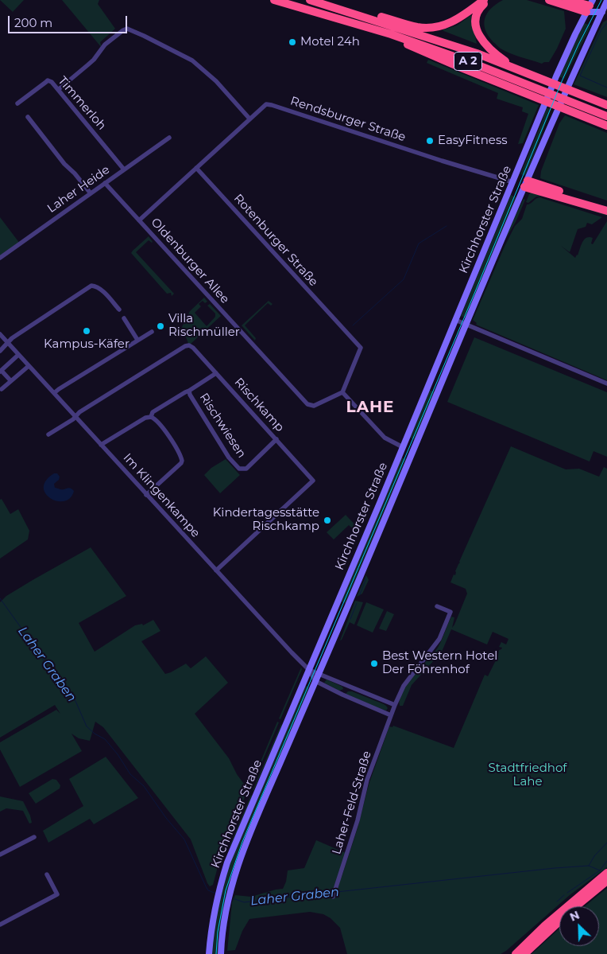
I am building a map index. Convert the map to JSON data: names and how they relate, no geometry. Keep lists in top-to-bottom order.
{
  "streets": {
    "highway": ["A 2"],
    "main road": ["Kirchhorster Straße"],
    "street": [
      "Timmerloh",
      "Rendsburger Straße",
      "Laher Heide",
      "Rotenburger Straße",
      "Oldenburger Allee",
      "Rischkamp",
      "Rischwiesen",
      "Im Klingenkampe",
      "Laher-Feld-Straße"
    ]
  },
  "crossings": [
    ["A 2", "Kirchhorster Straße"],
    ["Timmerloh", "Laher Heide"],
    ["Rendsburger Straße", "Kirchhorster Straße"],
    ["Rendsburger Straße", "Rotenburger Straße"],
    ["Laher Heide", "Oldenburger Allee"],
    ["Kirchhorster Straße", "Im Klingenkampe"],
    ["Rotenburger Straße", "Oldenburger Allee"],
    ["Rischkamp", "Rischwiesen"],
    ["Rischkamp", "Im Klingenkampe"],
    ["Rischwiesen", "Im Klingenkampe"]
  ],
  "districts": ["LAHE"],
  "water": ["Laher Graben"],
  "parks": ["Stadtfriedhof Lahe"],
  "places": [
    "Motel 24h",
    "EasyFitness",
    "Villa Rischmüller",
    "Kampus-Käfer",
    "Kindertagesstätte Rischkamp",
    "Best Western Hotel Der Föhrenhof"
  ],
  "scale_bar": "200 m",
  "north": "top left"
}
